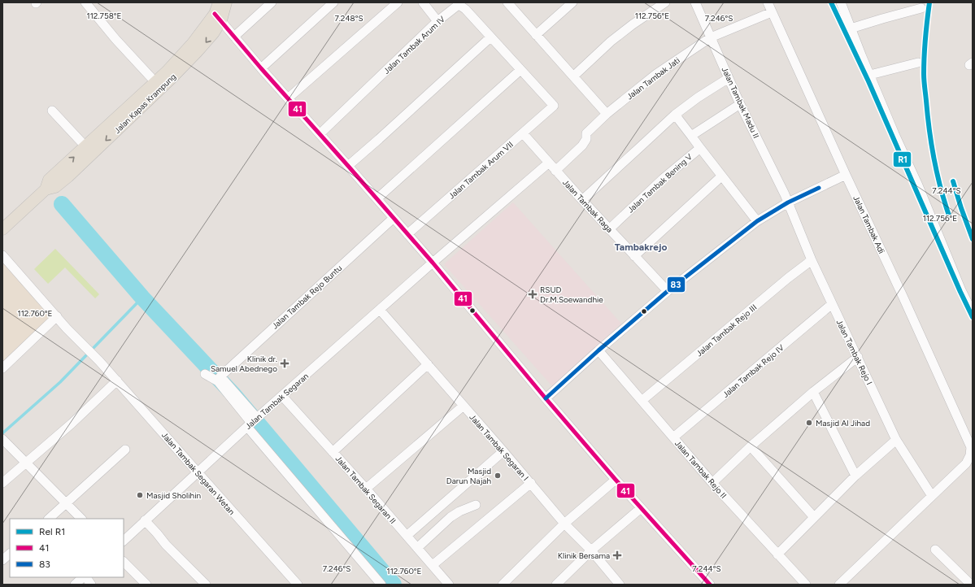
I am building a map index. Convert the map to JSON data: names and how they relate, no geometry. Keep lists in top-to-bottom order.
{
  "streets": {
    "main road": ["Jalan Kapas Krampung"],
    "street": [
      "Jalan Tambak Arum IV",
      "Jalan Tambak Jati",
      "Jalan Tambak Madu II",
      "Jalan Tambak Arum VII",
      "Jalan Tambak Bening V",
      "Jalan Tambak Raga",
      "Jalan Tambak Adi",
      "Jalan Tambak Rejo Buntu",
      "Jalan Tambak Rejo III",
      "Jalan Tambak Rejo I",
      "Jalan Tambak Rejo IV",
      "Jalan Tambak Segaran",
      "Jalan Tambak Segaran I",
      "Jalan Tambak Rejo II",
      "Jalan Tambak Segaran Wetan",
      "Jalan Tambak Segaran II"
    ]
  },
  "crossings": [
    ["Jalan Tambak Arum IV", "Jalan Tambak Arum VII"],
    ["Jalan Tambak Jati", "Jalan Tambak Madu II"],
    ["Jalan Tambak Jati", "Jalan Tambak Raga"],
    ["Jalan Tambak Jati", "Jalan Tambak Adi"],
    ["Jalan Tambak Madu II", "Jalan Tambak Rejo I"],
    ["Jalan Tambak Arum VII", "Jalan Tambak Raga"],
    ["Jalan Tambak Bening V", "Jalan Tambak Raga"],
    ["Jalan Tambak Adi", "Jalan Tambak Rejo I"],
    ["Jalan Tambak Rejo Buntu", "Jalan Tambak Segaran"],
    ["Jalan Tambak Rejo III", "Jalan Tambak Rejo I"],
    ["Jalan Tambak Rejo III", "Jalan Tambak Rejo II"],
    ["Jalan Tambak Rejo I", "Jalan Tambak Rejo IV"],
    ["Jalan Tambak Rejo IV", "Jalan Tambak Rejo II"],
    ["Jalan Tambak Segaran", "Jalan Tambak Segaran I"],
    ["Jalan Tambak Segaran", "Jalan Tambak Segaran Wetan"],
    ["Jalan Tambak Segaran", "Jalan Tambak Segaran II"]
  ],
  "districts": ["Tambakrejo"],
  "places": {
    "health": ["RSUD Dr.M.Soewandhie", "Klinik dr. Samuel Abednego", "Klinik Bersama"],
    "other": ["Masjid Al Jihad", "Masjid Darun Najah", "Masjid Sholihin"]
  },
  "lines": ["rail line R1", "transit line 41", "transit line 83"],
  "legend": ["Rel R1", "41", "83"],
  "coordinates": [
    "112.758°E",
    "112.756°E",
    "7.248°S",
    "7.246°S",
    "7.244°S",
    "112.760°E"
  ]
}
